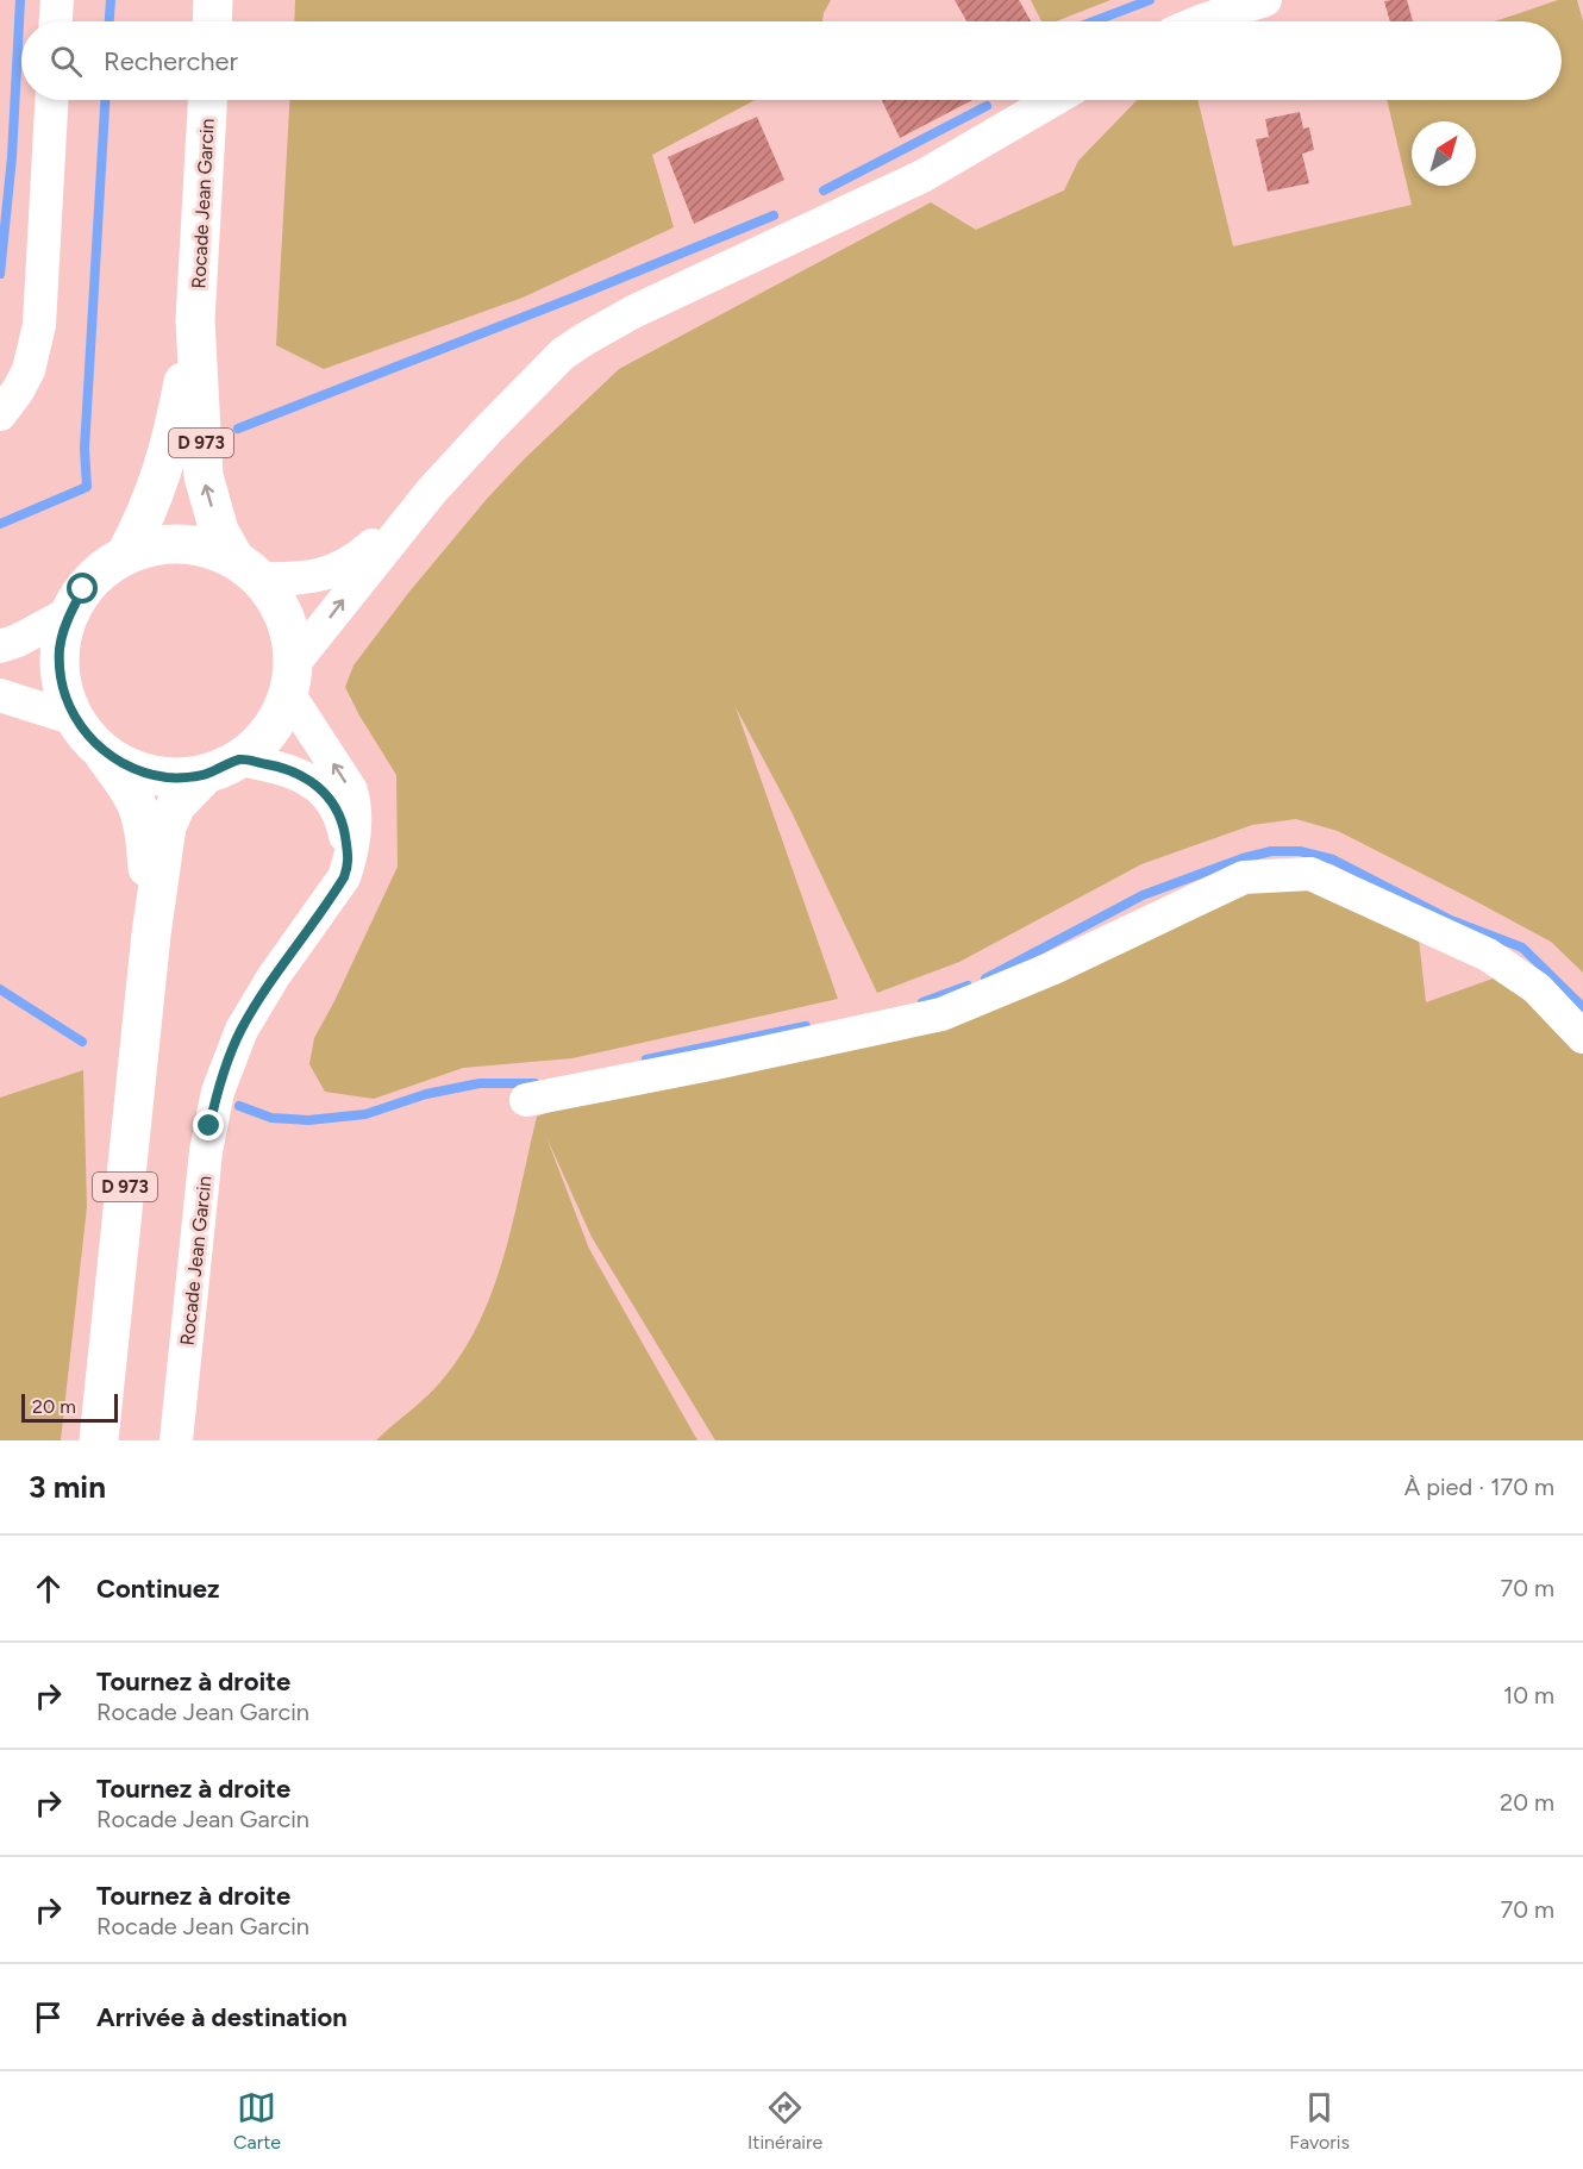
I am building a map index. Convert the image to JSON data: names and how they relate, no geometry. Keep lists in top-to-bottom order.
{
  "streets": {
    "main road": ["Rocade Jean Garcin", "D 973"]
  },
  "crossings": [
    ["Rocade Jean Garcin", "D 973"]
  ],
  "scale_bar": "20 m",
  "north": "top right",
  "page": {
    "search": "Rechercher",
    "scale": "20 m",
    "heading": ["3 min", "À pied · 170 m"],
    "list": [
      ["Continuez", "70 m"],
      ["Tournez à droite", "Rocade Jean Garcin", "10 m"],
      ["Tournez à droite", "Rocade Jean Garcin", "20 m"],
      ["Tournez à droite", "Rocade Jean Garcin", "70 m"],
      "Arrivée à destination"
    ],
    "nav": ["Carte", "Itinéraire", "Favoris"]
  }
}
